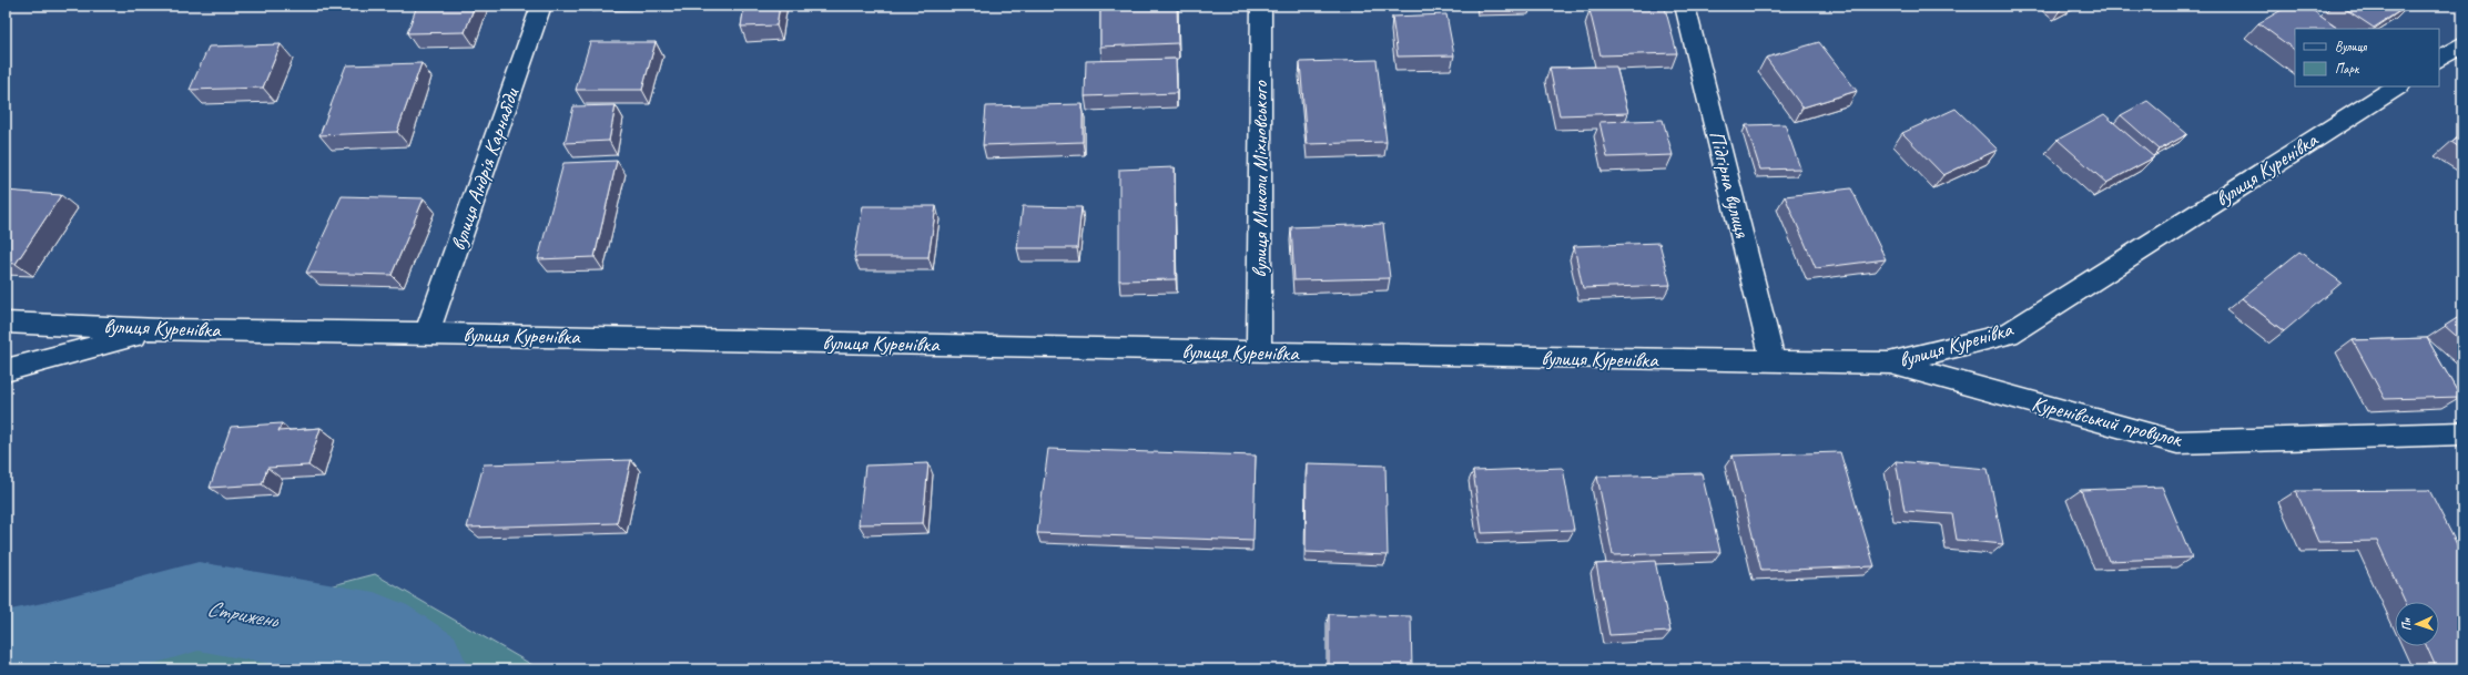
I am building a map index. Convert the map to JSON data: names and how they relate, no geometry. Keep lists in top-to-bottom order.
{
  "streets": {
    "street": [
      "вулиця Андрія Карнабіди",
      "вулиця Куренівка",
      "вулиця Миколи Міхновського",
      "Підгірна вулиця",
      "Куренівський провулок"
    ]
  },
  "crossings": [
    ["вулиця Андрія Карнабіди", "вулиця Куренівка"],
    ["вулиця Куренівка", "вулиця Миколи Міхновського"],
    ["вулиця Куренівка", "Підгірна вулиця"],
    ["вулиця Куренівка", "Куренівський провулок"]
  ],
  "water": ["Стрижень"],
  "legend": ["Вулиця", "Парк"],
  "north": "left"
}
